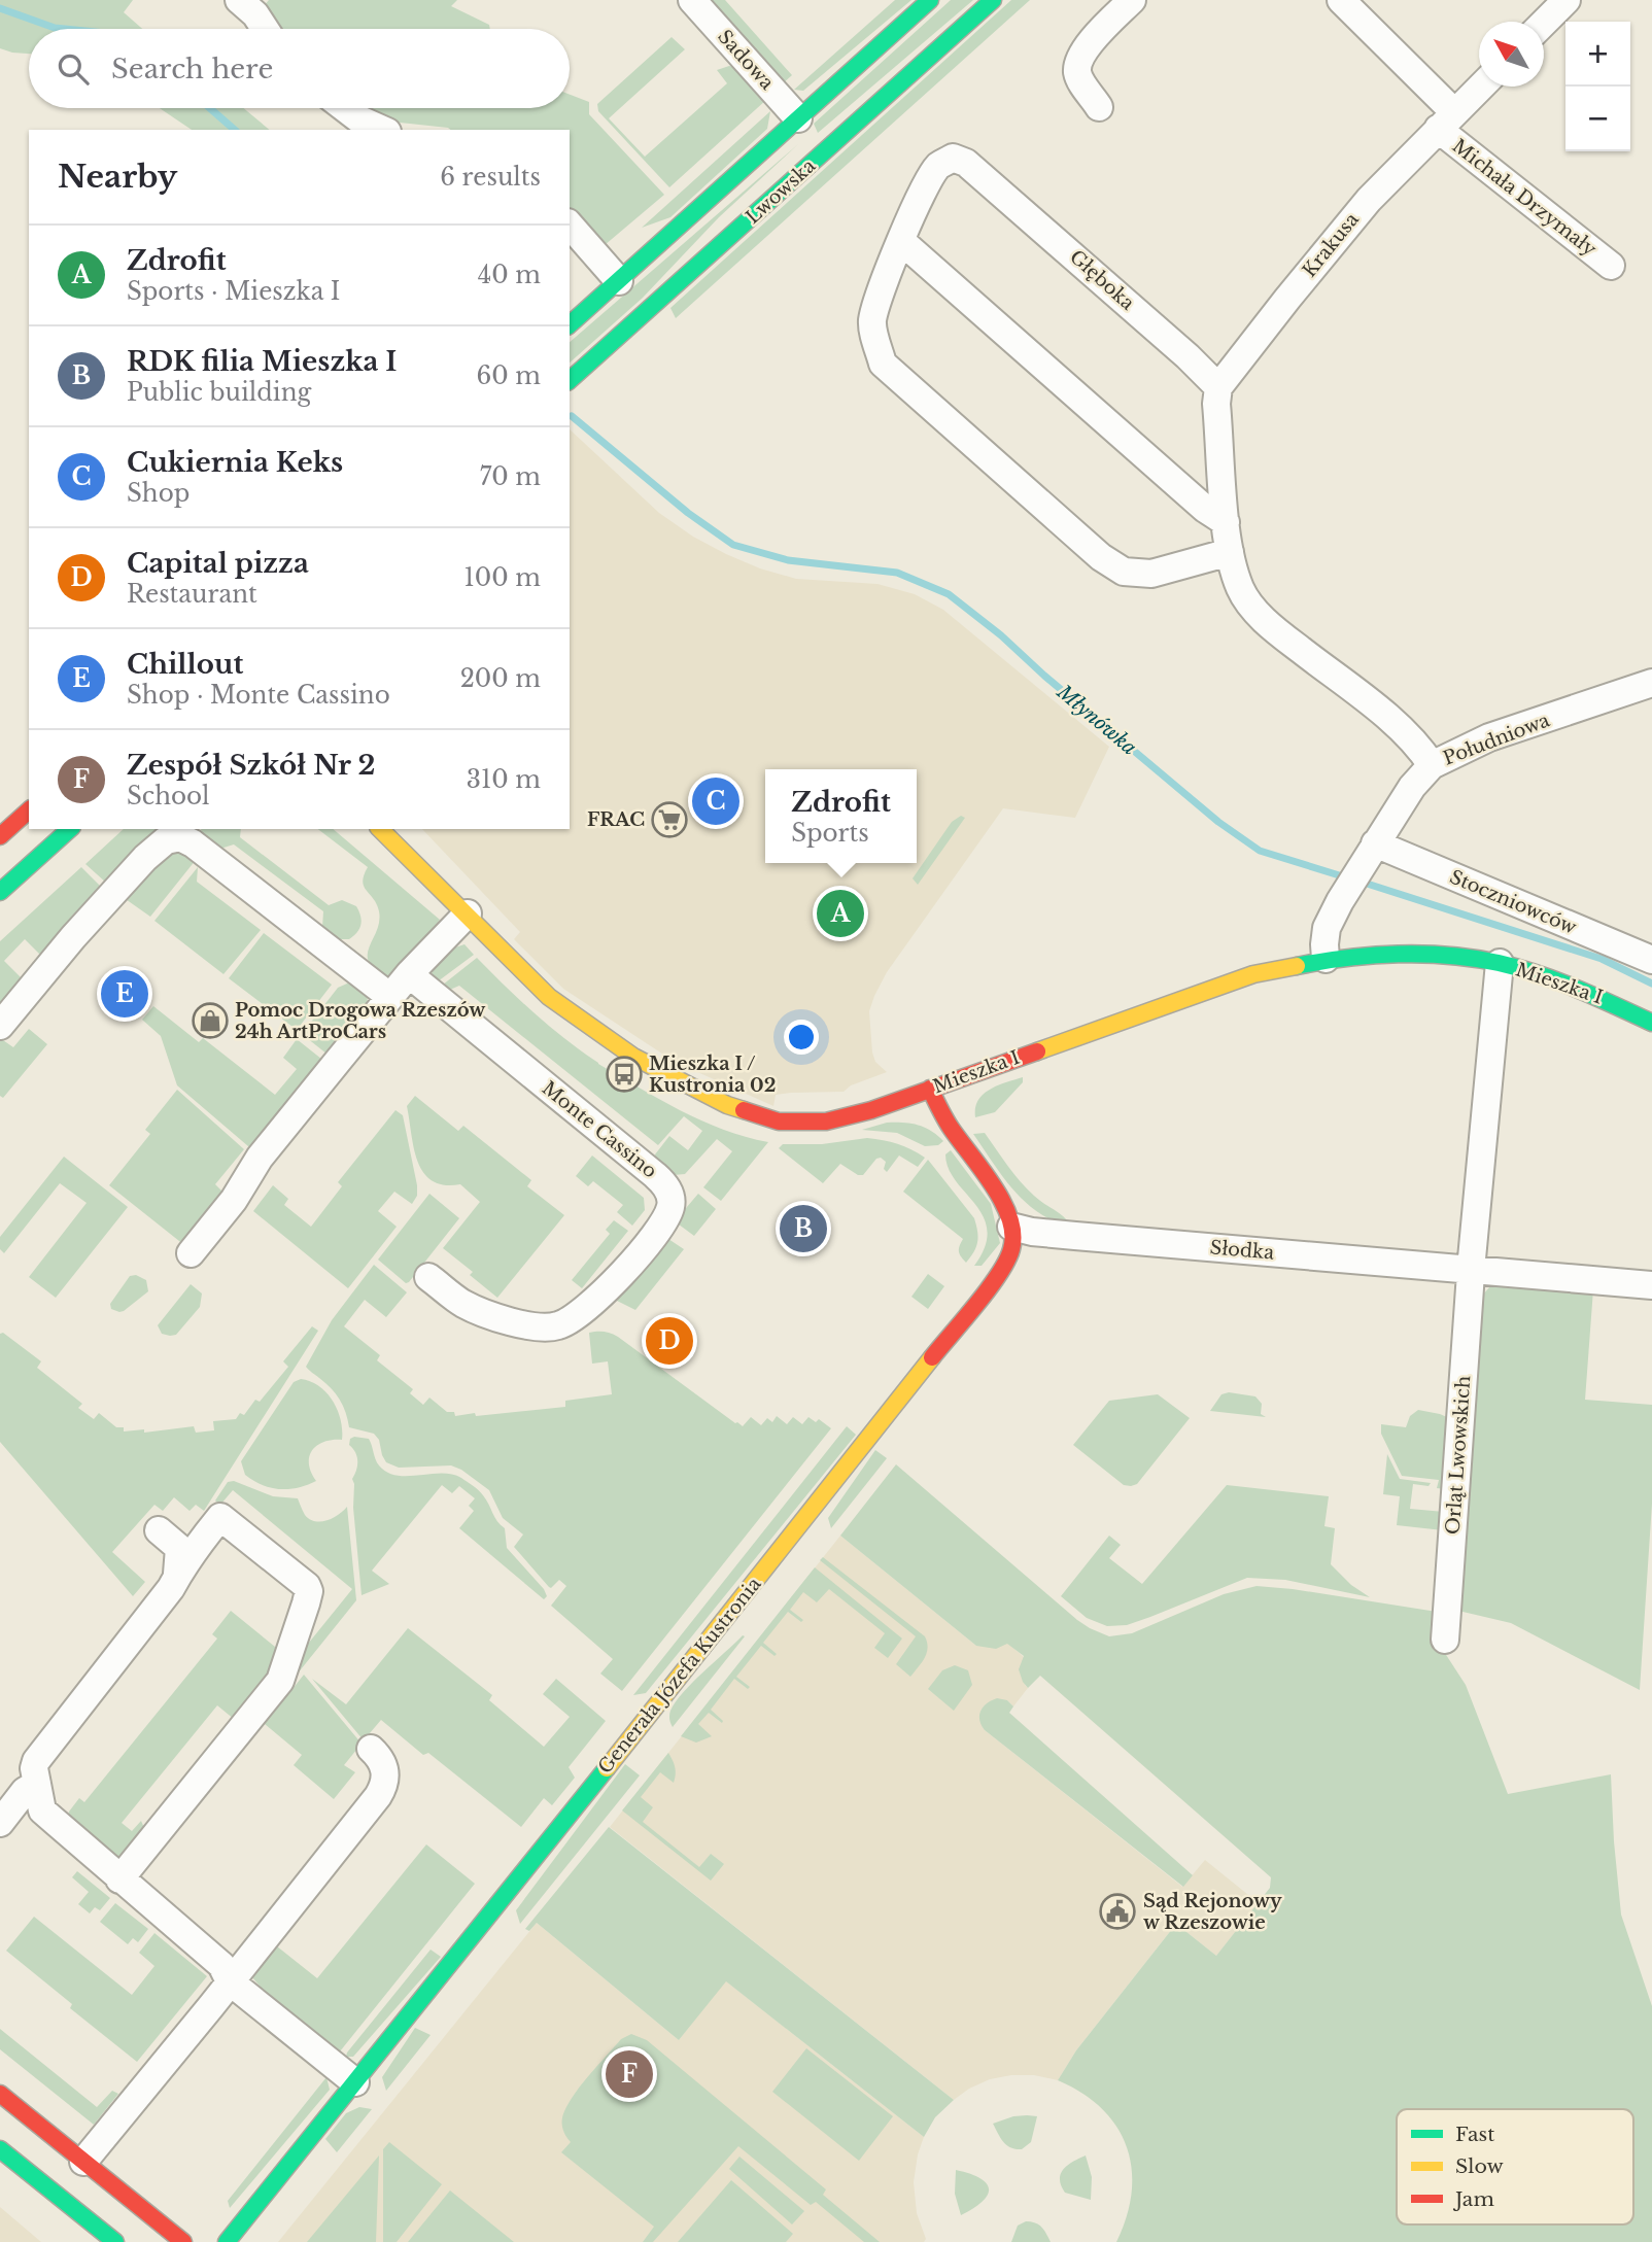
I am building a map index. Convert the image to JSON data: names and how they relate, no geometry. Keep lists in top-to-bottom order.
{
  "streets": {
    "street": [
      "Sadowa",
      "Lwowska",
      "Michała Drzymały",
      "Krakusa",
      "Głęboka",
      "Południowa",
      "Stoczniowców",
      "Mieszka I",
      "Monte Cassino",
      "Słodka",
      "Orląt Lwowskich",
      "Generała Józefa Kustronia"
    ]
  },
  "crossings": [
    ["Michała Drzymały", "Krakusa"],
    ["Krakusa", "Głęboka"],
    ["Południowa", "Stoczniowców"],
    ["Południowa", "Mieszka I"],
    ["Słodka", "Orląt Lwowskich"],
    ["Słodka", "Generała Józefa Kustronia"]
  ],
  "water": ["Młynówka"],
  "places": {
    "supermarket": ["FRAC"],
    "shop": ["Pomoc Drogowa Rzeszów 24h ArtProCars"],
    "bus stop": ["Mieszka I / Kustronia 02"],
    "public building": ["Sąd Rejonowy w Rzeszowie"]
  },
  "legend": ["Fast", "Slow", "Jam"],
  "north": "top left",
  "page": {
    "map_buttons": ["+", "−"],
    "search": "Search here",
    "heading": ["Nearby", "6 results"],
    "list": [
      {
        "mark": "A",
        "name": "Zdrofit",
        "note": "Sports · Mieszka I",
        "value": "40 m"
      },
      {
        "mark": "B",
        "name": "RDK filia Mieszka I",
        "note": "Public building",
        "value": "60 m"
      },
      {
        "mark": "C",
        "name": "Cukiernia Keks",
        "note": "Shop",
        "value": "70 m"
      },
      {
        "mark": "D",
        "name": "Capital pizza",
        "note": "Restaurant",
        "value": "100 m"
      },
      {
        "mark": "E",
        "name": "Chillout",
        "note": "Shop · Monte Cassino",
        "value": "200 m"
      },
      {
        "mark": "F",
        "name": "Zespół Szkół Nr 2",
        "note": "School",
        "value": "310 m"
      }
    ],
    "popup": ["Zdrofit", "Sports"],
    "pins": [
      "C",
      "A",
      "E",
      "B",
      "D",
      "F"
    ]
  }
}
